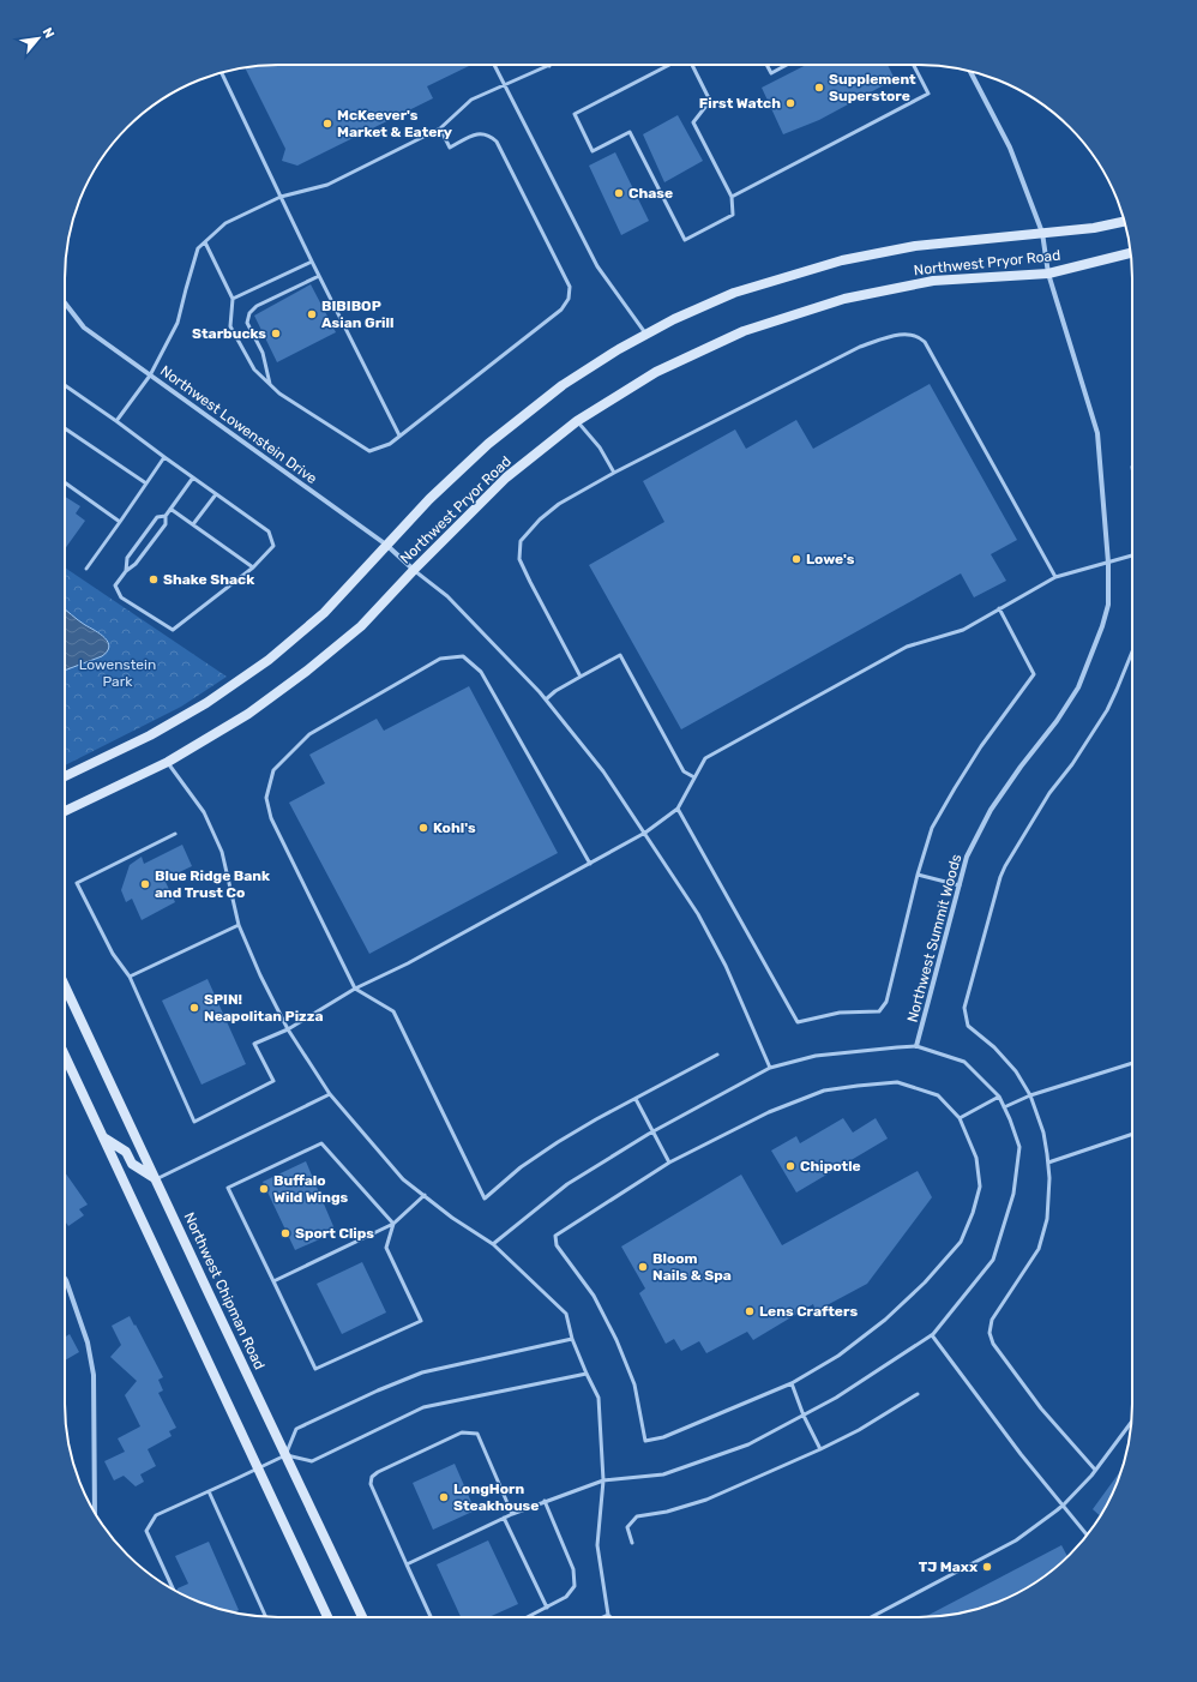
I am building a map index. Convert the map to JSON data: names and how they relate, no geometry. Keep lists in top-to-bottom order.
{
  "streets": {
    "main road": ["Northwest Pryor Road", "Northwest Chipman Road"],
    "street": ["Northwest Lowenstein Drive", "Northwest Summit Woods"]
  },
  "crossings": [
    ["Northwest Pryor Road", "Northwest Lowenstein Drive"],
    ["Northwest Pryor Road", "Northwest Summit Woods"]
  ],
  "parks": ["Lowenstein Park"],
  "places": [
    "Supplement Superstore",
    "First Watch",
    "McKeever's Market & Eatery",
    "Chase",
    "BIBIBOP Asian Grill",
    "Starbucks",
    "Lowe's",
    "Shake Shack",
    "Kohl's",
    "Blue Ridge Bank and Trust Co",
    "SPIN! Neapolitan Pizza",
    "Chipotle",
    "Buffalo Wild Wings",
    "Sport Clips",
    "Bloom Nails & Spa",
    "Lens Crafters",
    "LongHorn Steakhouse",
    "TJ Maxx"
  ],
  "north": "top right"
}
